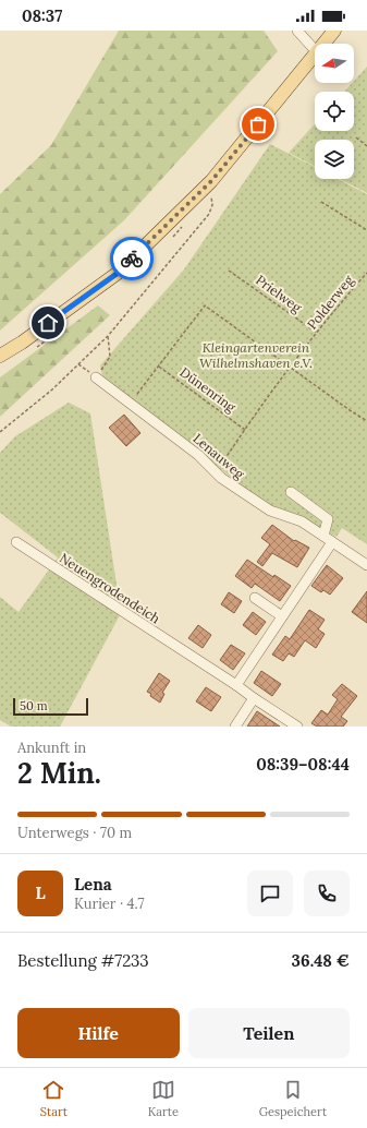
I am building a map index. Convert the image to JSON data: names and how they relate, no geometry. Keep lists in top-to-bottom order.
{
  "streets": {
    "street": ["Lenauweg", "Neuengrodendeich"],
    "path": ["Prielweg", "Polderweg", "Dünenring"]
  },
  "crossings": [
    ["Prielweg", "Polderweg"],
    ["Polderweg", "Dünenring"]
  ],
  "parks": ["Kleingartenverein Wilhelmshaven e.V."],
  "scale_bar": "50 m",
  "north": "left",
  "page": {
    "status": "08:37",
    "scale": "50 m",
    "heading": ["2 Min.", "Ankunft in", "08:39–08:44"],
    "panel": [
      "Lena",
      "Kurier · 4.7",
      "Bestellung #7233",
      "36.48 €"
    ],
    "bar": "Unterwegs · 70 m",
    "round": "L",
    "buttons": ["Hilfe", "Teilen"],
    "tabs": ["Start", "Karte", "Gespeichert"]
  }
}
